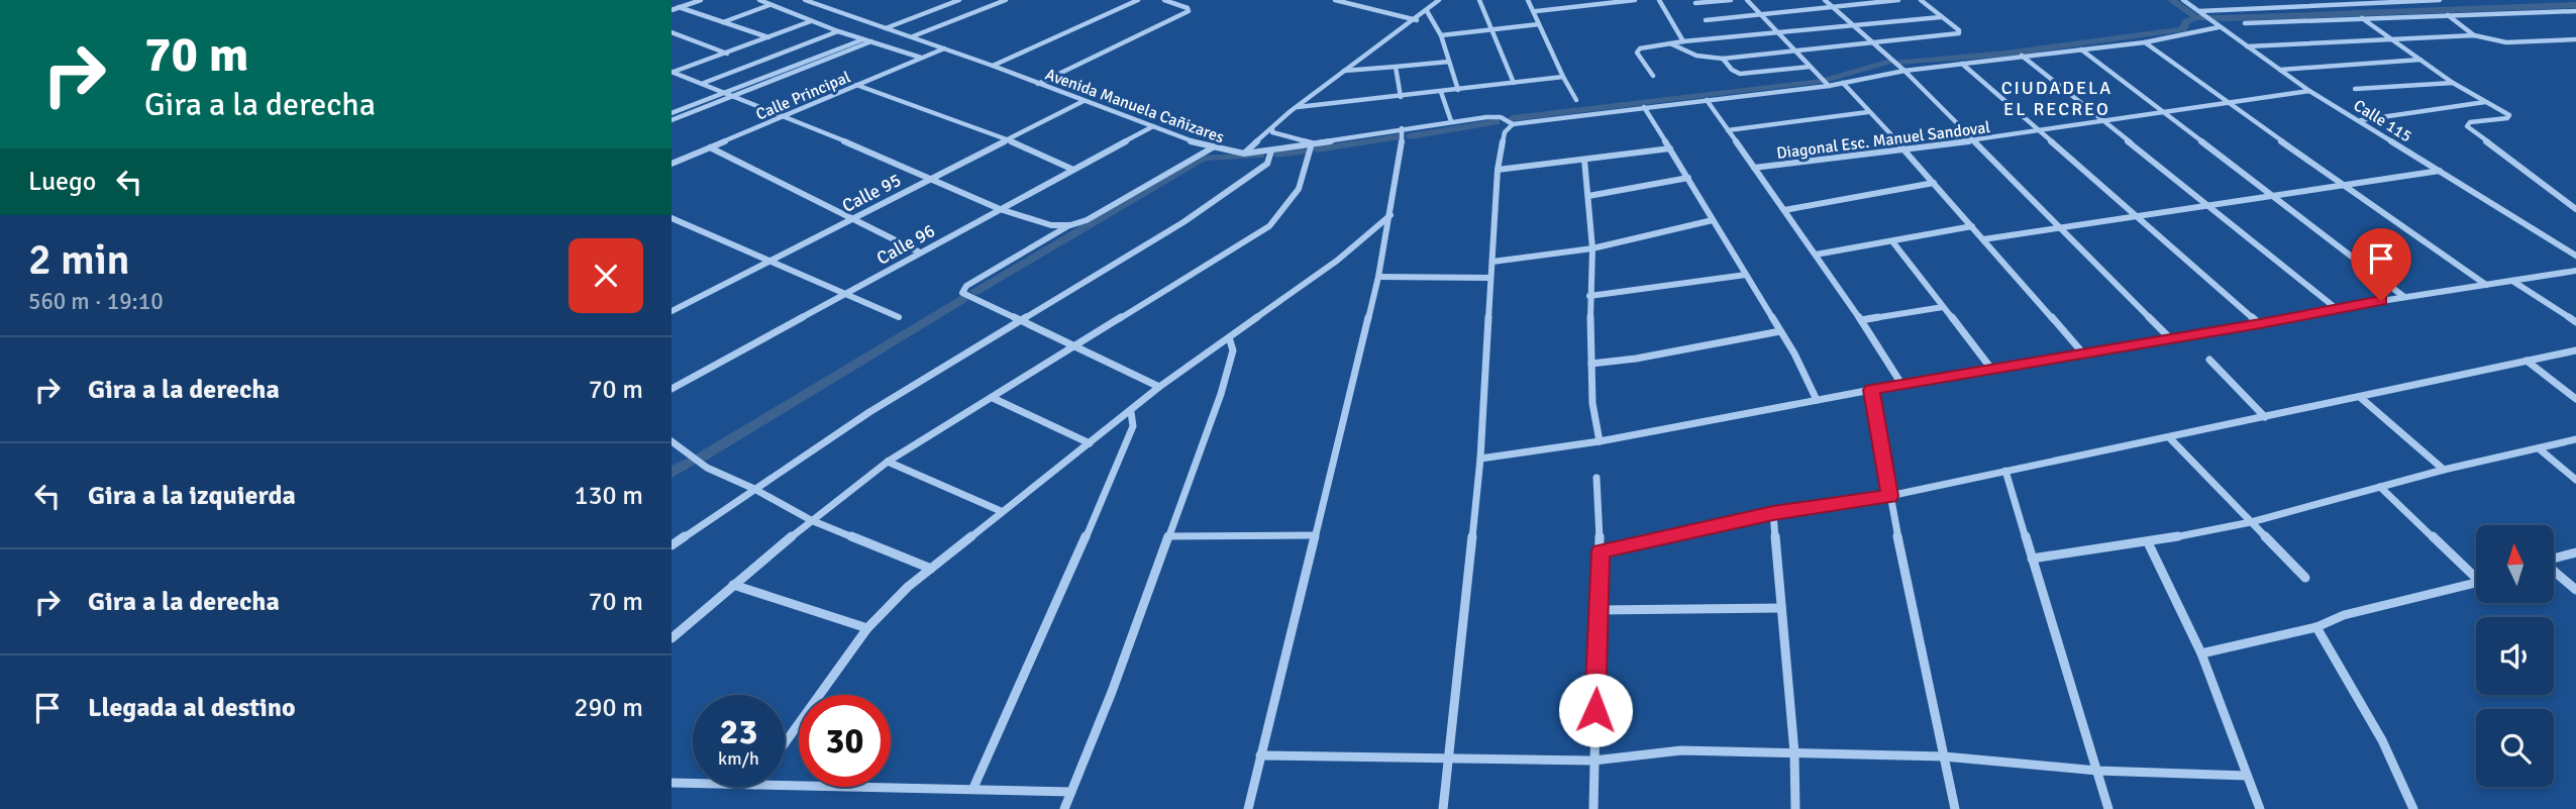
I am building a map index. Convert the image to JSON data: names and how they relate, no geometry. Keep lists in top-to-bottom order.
{
  "streets": {
    "street": [
      "Calle Principal",
      "Avenida Manuela Cañizares",
      "Calle 115",
      "Diagonal Esc. Manuel Sandoval",
      "Calle 95",
      "Calle 96"
    ]
  },
  "crossings": [
    ["Calle Principal", "Avenida Manuela Cañizares"],
    ["Avenida Manuela Cañizares", "Calle 115"],
    ["Avenida Manuela Cañizares", "Calle 95"],
    ["Avenida Manuela Cañizares", "Calle 96"],
    ["Calle 115", "Diagonal Esc. Manuel Sandoval"]
  ],
  "districts": ["CIUDADELA EL RECREO"],
  "north": "top",
  "page": {
    "turn": ["70 m", "Gira a la derecha"],
    "then": "Luego",
    "heading": ["2 min", "560 m · 19:10"],
    "list": [
      {
        "name": "Gira a la derecha",
        "value": "70 m"
      },
      {
        "name": "Gira a la izquierda",
        "value": "130 m"
      },
      {
        "name": "Gira a la derecha",
        "value": "70 m"
      },
      {
        "name": "Llegada al destino",
        "value": "290 m"
      }
    ],
    "speed": "23 km/h",
    "limit": "30"
  }
}
